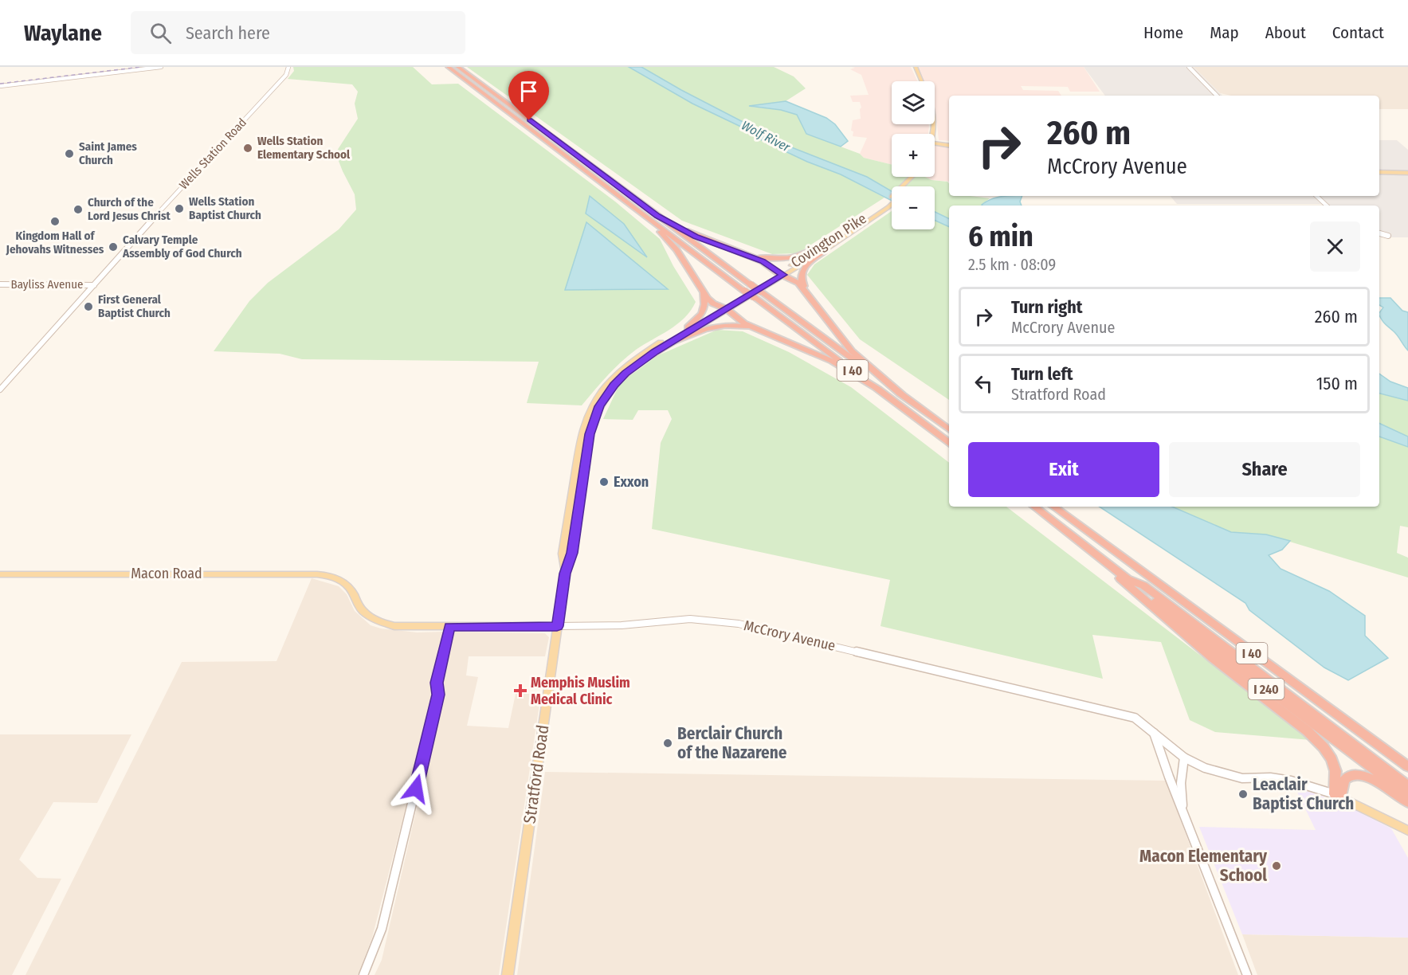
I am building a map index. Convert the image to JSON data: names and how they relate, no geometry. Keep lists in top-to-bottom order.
{
  "streets": {
    "highway": ["I 40", "I 240"],
    "main road": [
      "Covington Pike",
      "Macon Road",
      "McCrory Avenue",
      "Stratford Road"
    ],
    "street": ["Wells Station Road", "Bayliss Avenue"]
  },
  "crossings": [
    ["Wells Station Road", "Bayliss Avenue"],
    ["Covington Pike", "Stratford Road"],
    ["I 40", "I 240"],
    ["Macon Road", "McCrory Avenue"],
    ["McCrory Avenue", "Stratford Road"]
  ],
  "water": ["Wolf River"],
  "places": {
    "other": [
      "Wells Station Elementary School",
      "Saint James Church",
      "Wells Station Baptist Church",
      "Church of the Lord Jesus Christ",
      "Kingdom Hall of Jehovahs Witnesses",
      "Calvary Temple Assembly of God Church",
      "First General Baptist Church",
      "Exxon",
      "Berclair Church of the Nazarene",
      "Leaclair Baptist Church",
      "Macon Elementary School"
    ],
    "health": ["Memphis Muslim Medical Clinic"]
  },
  "page": {
    "header": "Waylane",
    "search": "Search here",
    "nav": [
      "Home",
      "Map",
      "About",
      "Contact"
    ],
    "map_buttons": ["+", "−"],
    "turn": ["260 m", "McCrory Avenue"],
    "heading": ["6 min", "2.5 km · 08:09"],
    "list": [
      {
        "name": "Turn right",
        "note": "McCrory Avenue",
        "value": "260 m"
      },
      {
        "name": "Turn left",
        "note": "Stratford Road",
        "value": "150 m"
      }
    ],
    "buttons": ["Exit", "Share"]
  }
}
